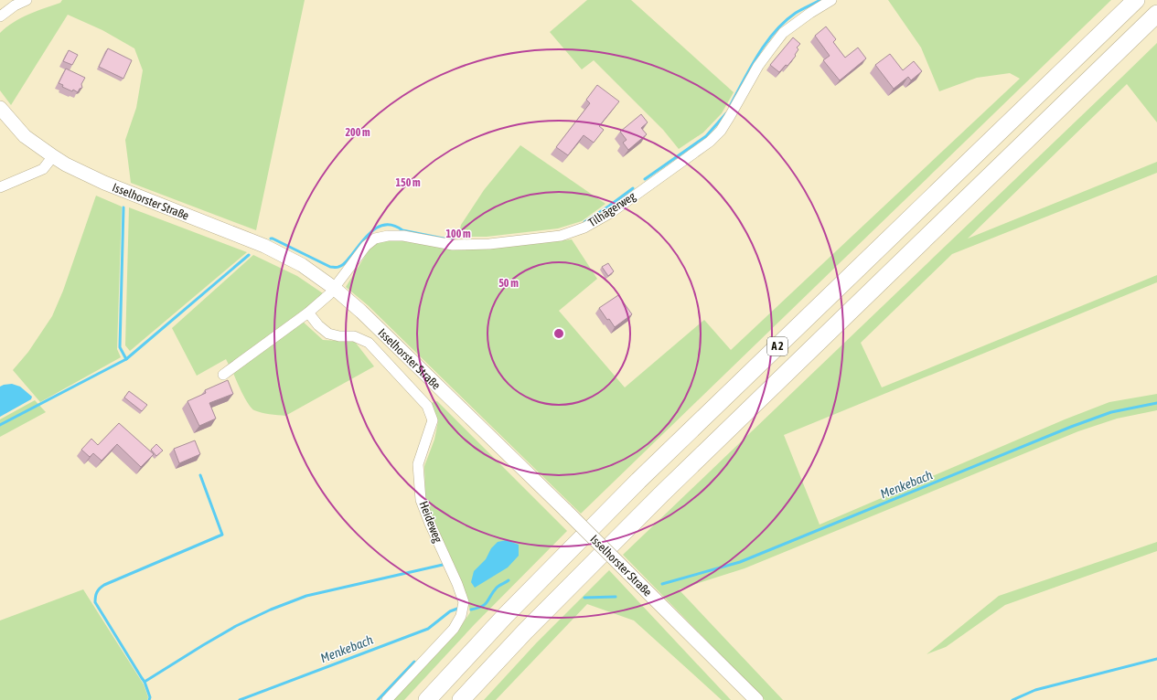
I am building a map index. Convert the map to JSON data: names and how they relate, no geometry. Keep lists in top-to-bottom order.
{
  "streets": {
    "highway": ["A 2"],
    "street": ["Isselhorster Straße", "Tilhägerweg", "Heideweg"]
  },
  "crossings": [
    ["Isselhorster Straße", "Tilhägerweg"]
  ],
  "water": ["Menkebach"],
  "rings": [
    "200 m",
    "150 m",
    "100 m",
    "50 m"
  ]
}
